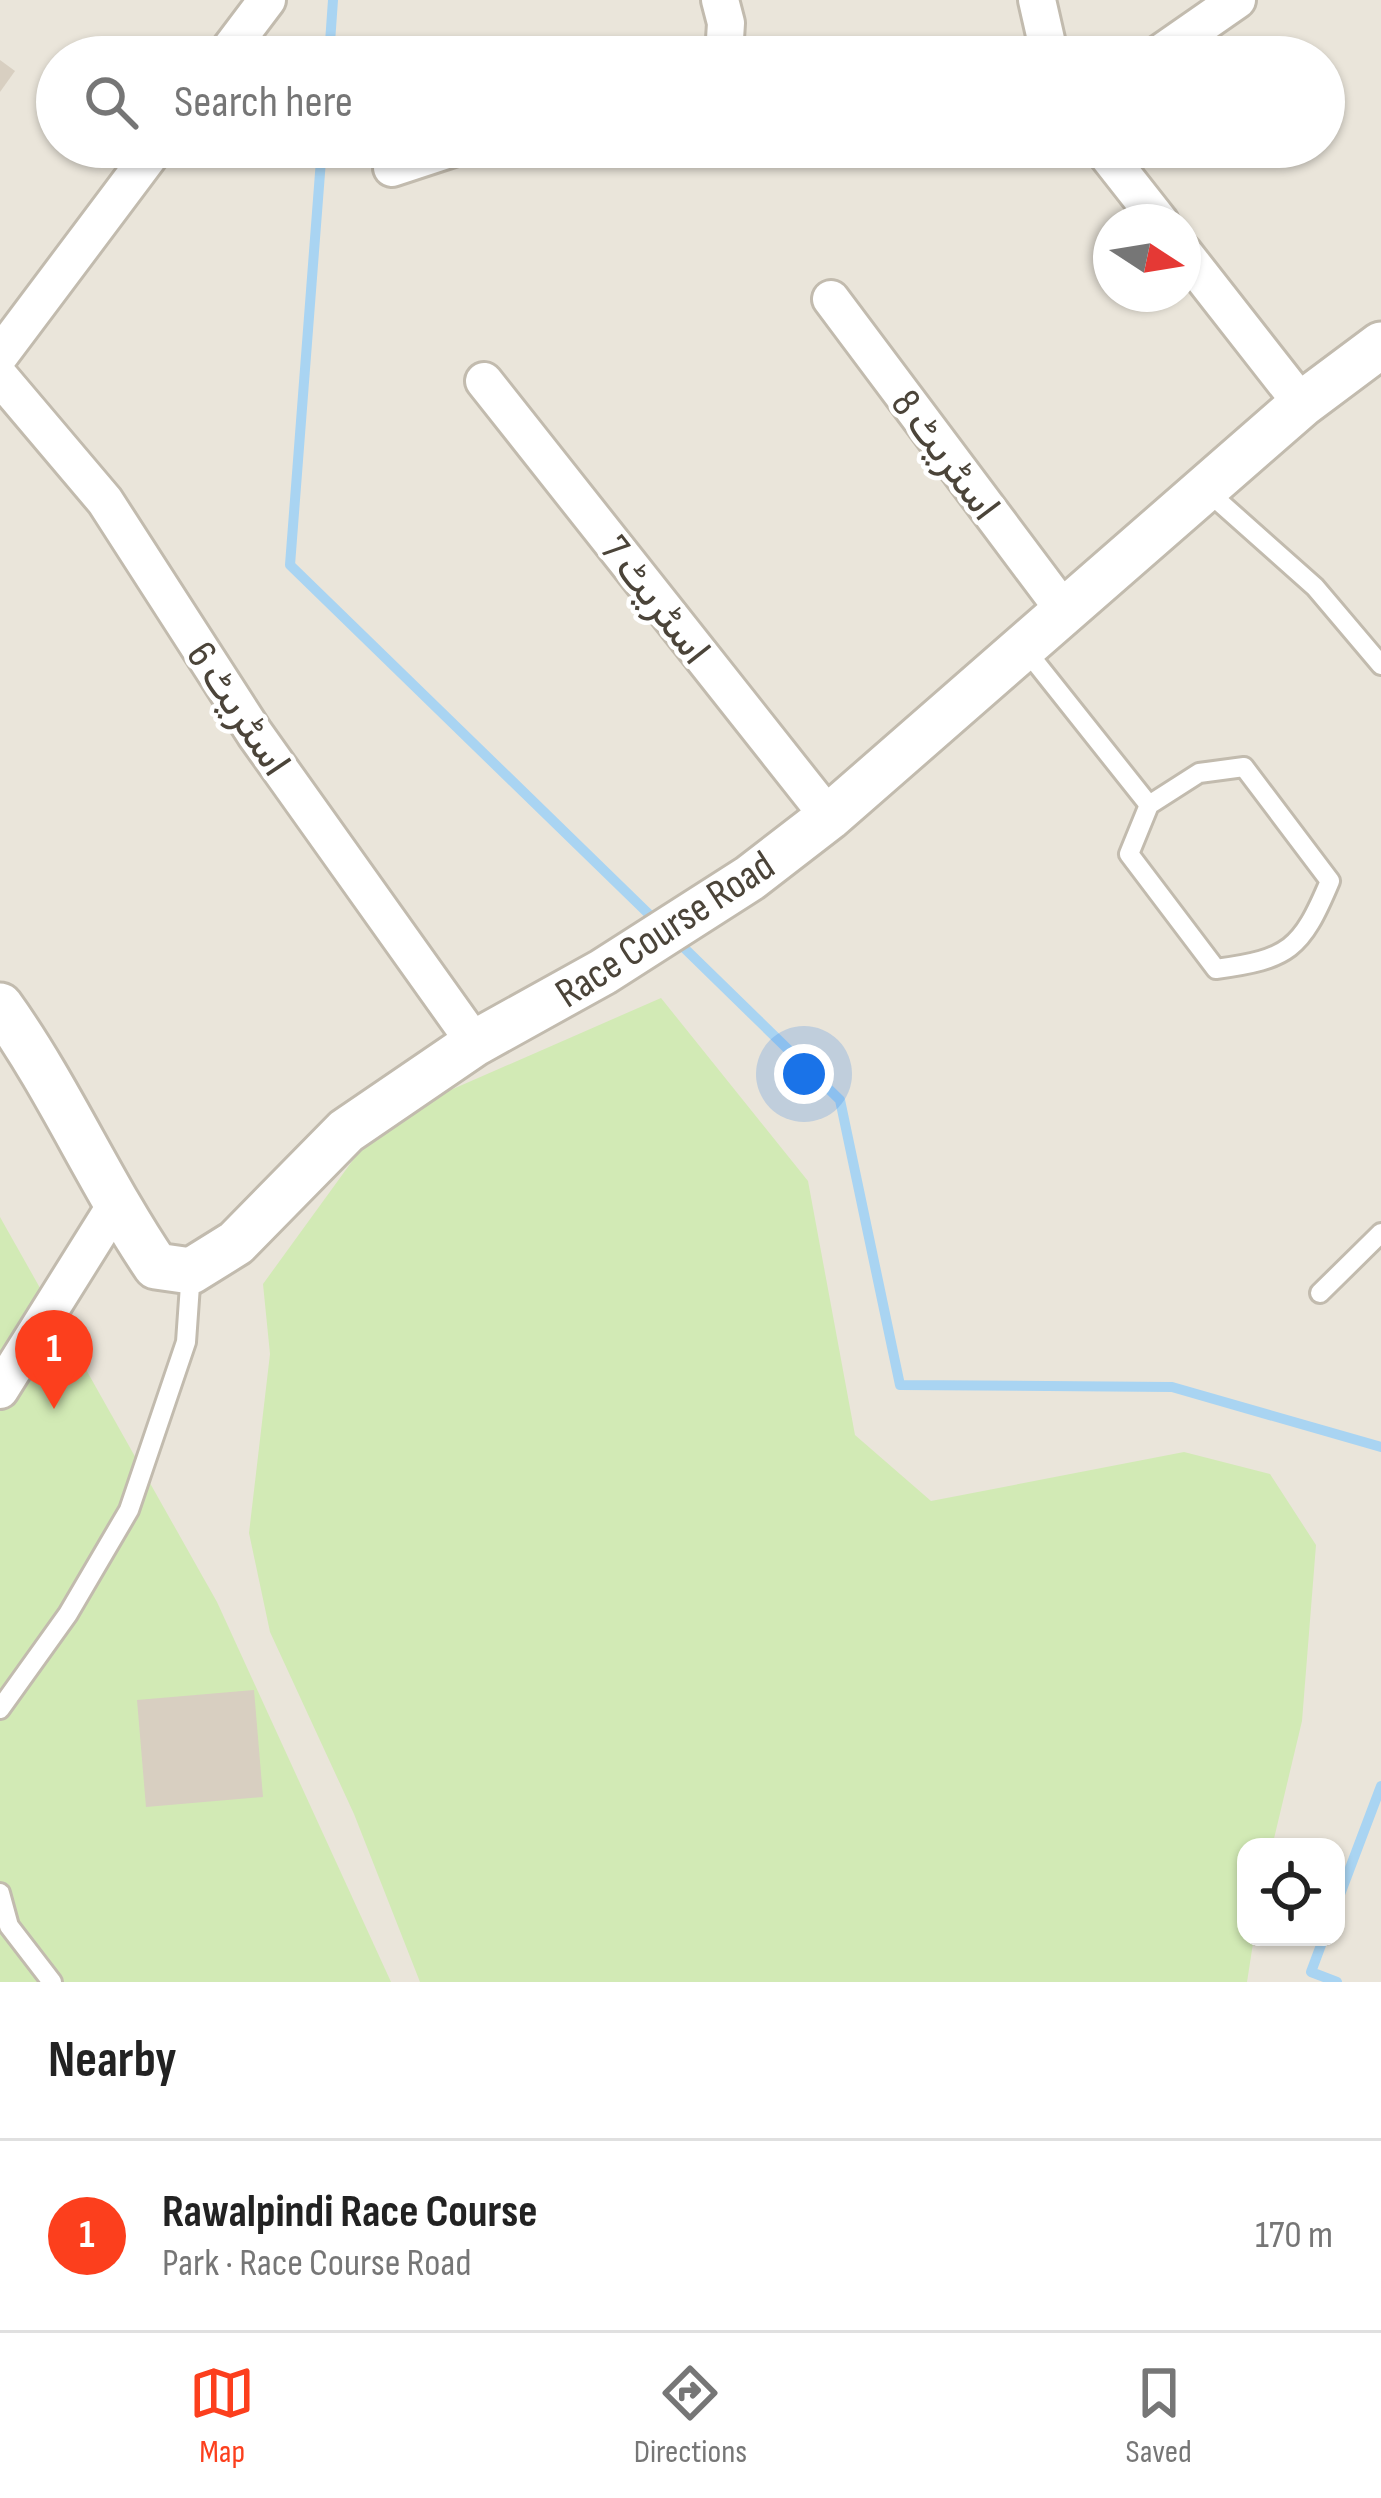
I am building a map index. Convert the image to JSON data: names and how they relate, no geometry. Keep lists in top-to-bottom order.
{
  "streets": {
    "street": [
      "اسٹریٹ 8",
      "اسٹریٹ 7",
      "اسٹریٹ 6",
      "Race Course Road"
    ]
  },
  "crossings": [
    ["اسٹریٹ 8", "Race Course Road"],
    ["اسٹریٹ 7", "Race Course Road"],
    ["اسٹریٹ 6", "Race Course Road"]
  ],
  "north": "right",
  "page": {
    "search": "Search here",
    "pins": "1",
    "heading": "Nearby",
    "list": [
      {
        "mark": "1",
        "name": "Rawalpindi Race Course",
        "note": "Park · Race Course Road",
        "value": "170 m"
      }
    ],
    "nav": ["Map", "Directions", "Saved"]
  }
}
